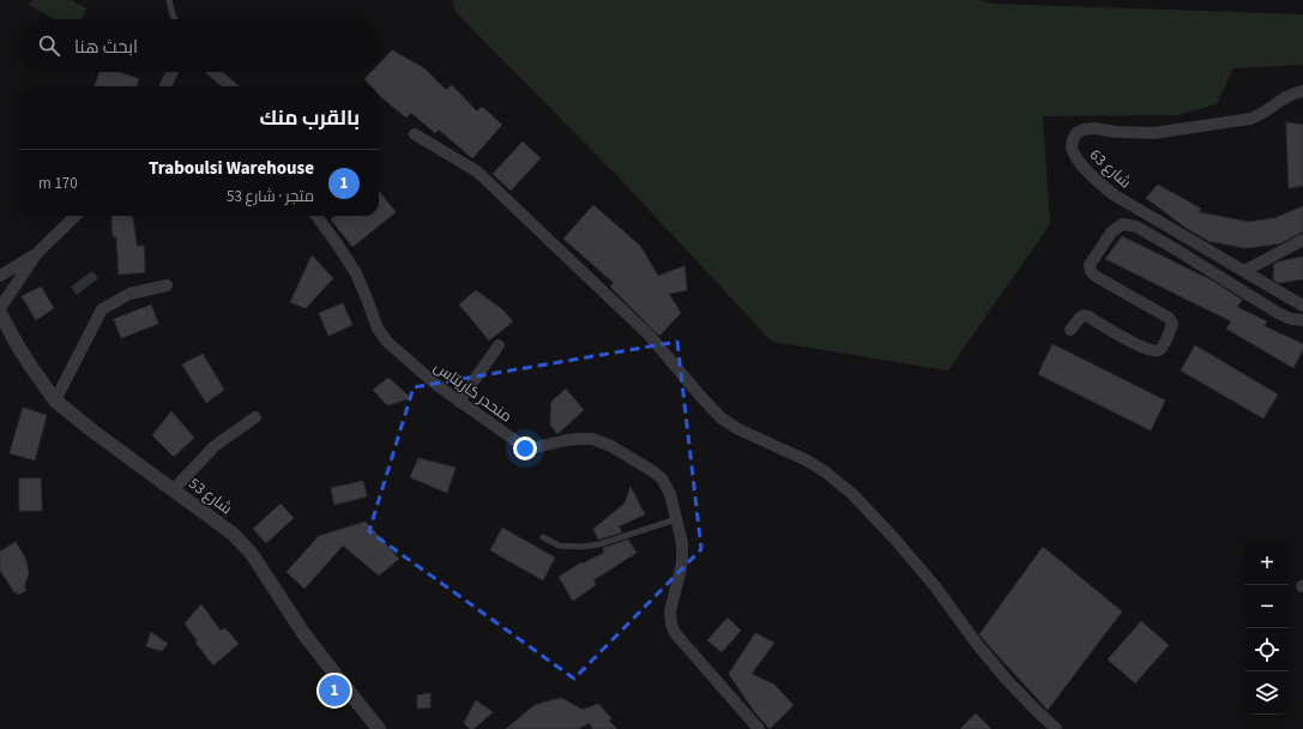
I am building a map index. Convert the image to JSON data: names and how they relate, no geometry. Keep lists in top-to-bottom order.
{
  "streets": {
    "street": ["شارع 63", "منحدر كاريتاس", "شارع 53"]
  },
  "page": {
    "search": "ابحث هنا",
    "heading": "بالقرب منك",
    "list": [
      {
        "mark": "1",
        "name": "Traboulsi Warehouse",
        "note": "متجر · شارع 53",
        "value": "170 m"
      }
    ],
    "map_buttons": ["+", "−"],
    "pins": "1"
  }
}
